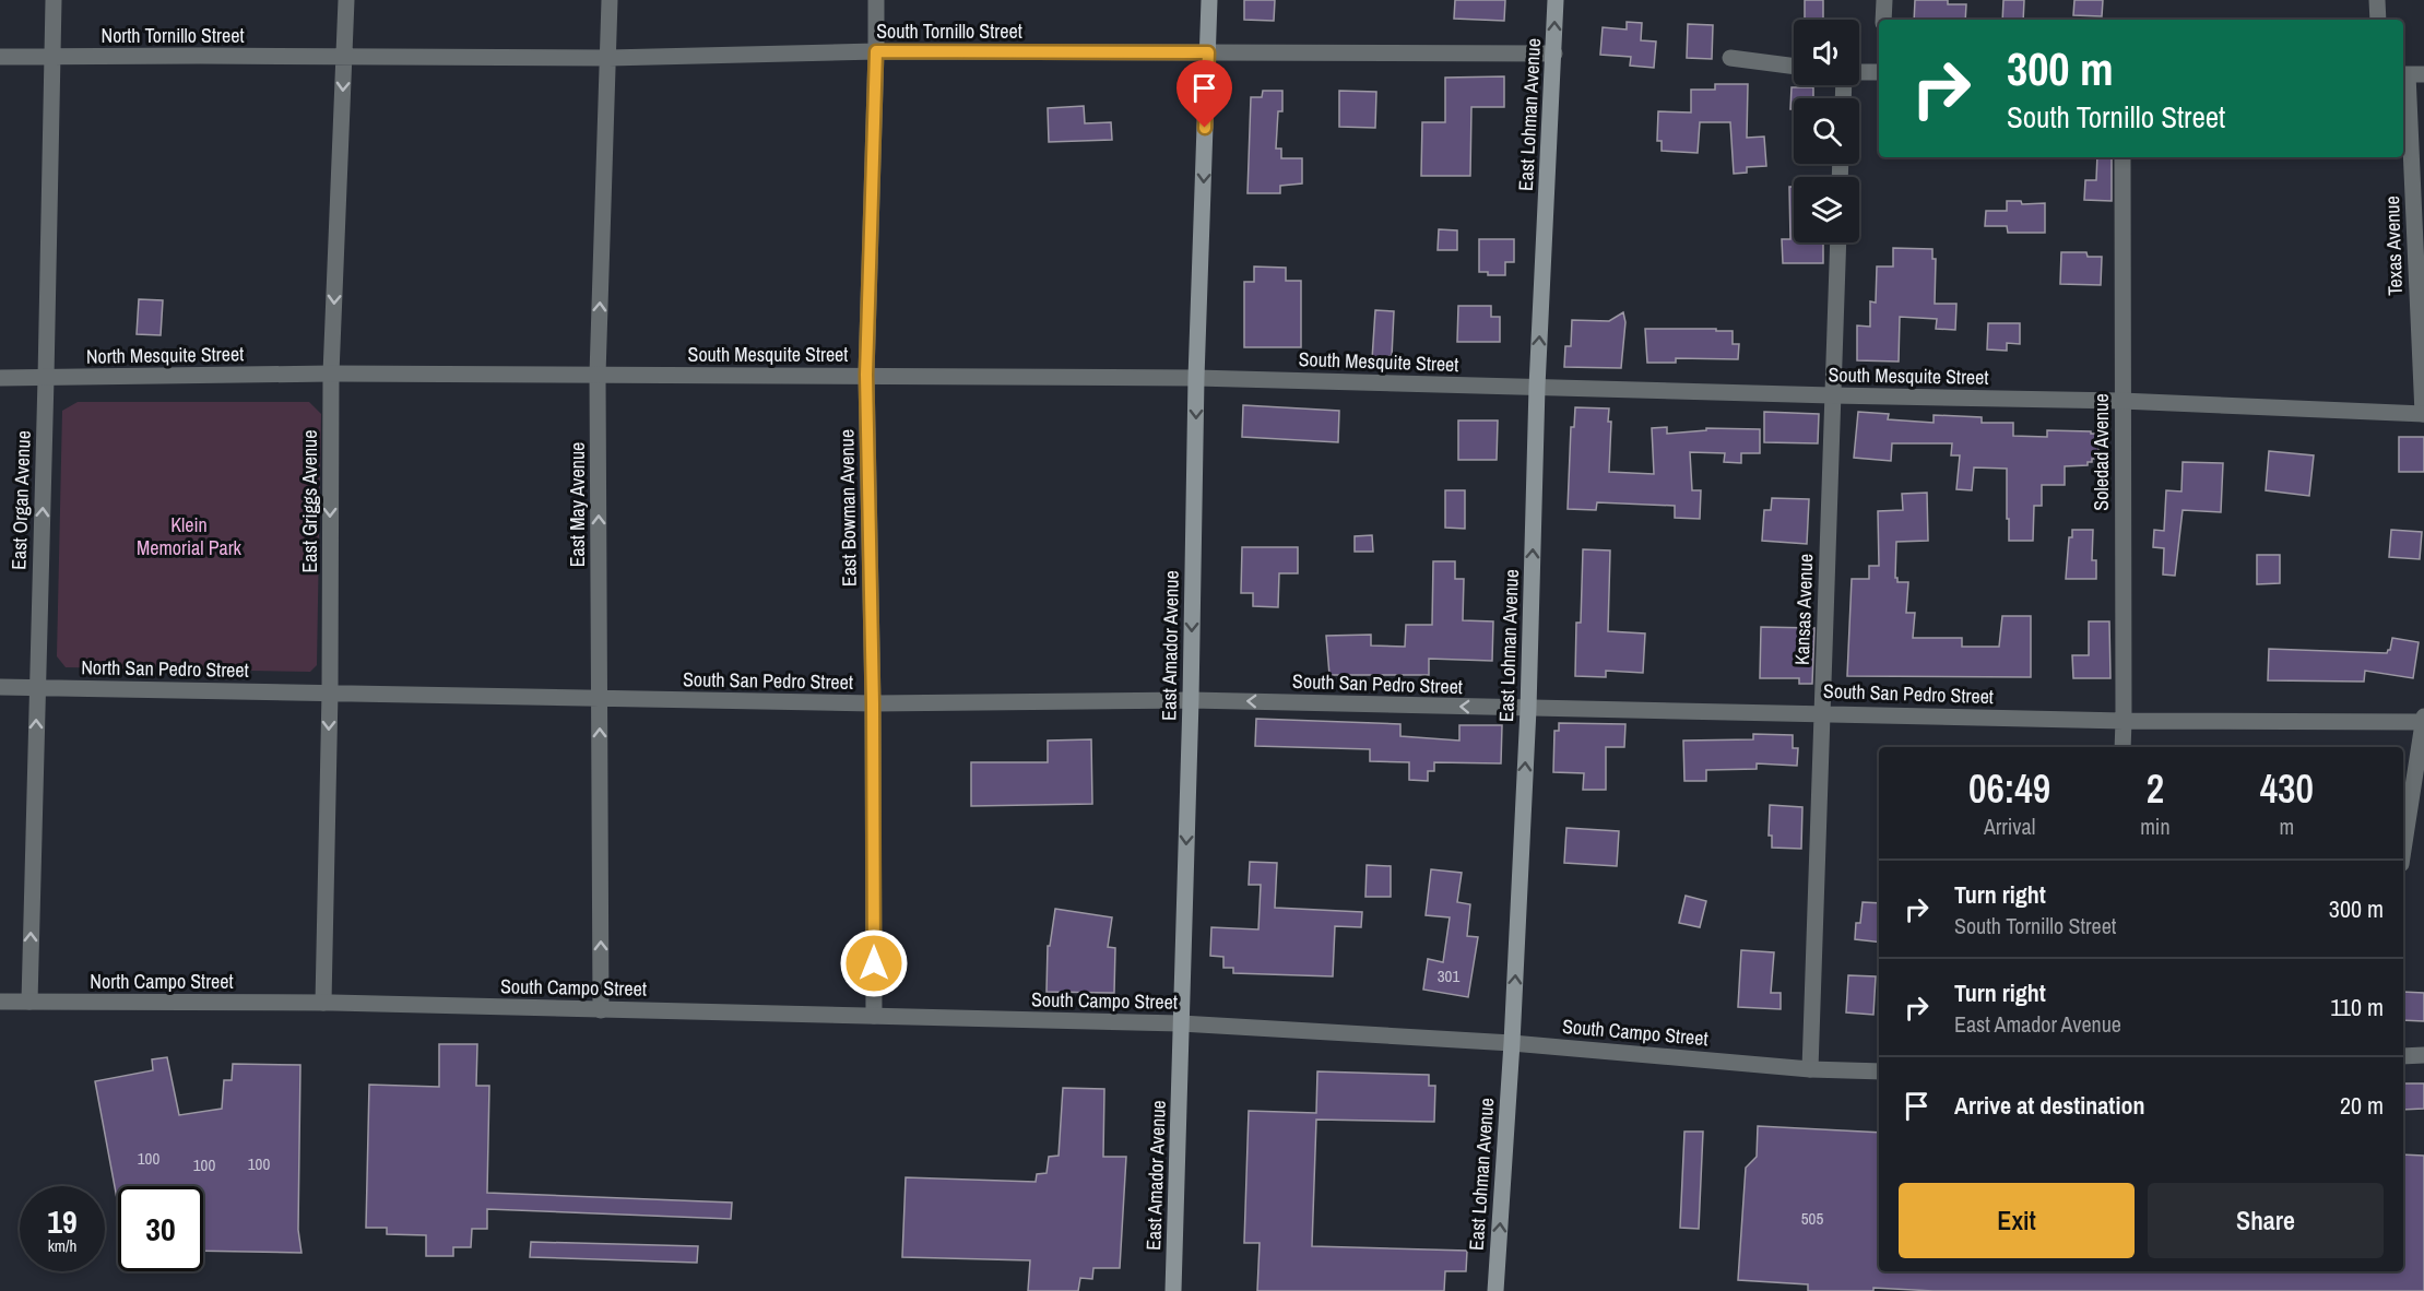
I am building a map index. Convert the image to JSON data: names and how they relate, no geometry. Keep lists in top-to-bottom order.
{
  "streets": {
    "main road": ["East Lohman Avenue", "East Amador Avenue"],
    "street": [
      "South Tornillo Street",
      "North Tornillo Street",
      "Texas Avenue",
      "South Mesquite Street",
      "North Mesquite Street",
      "Soledad Avenue",
      "East Organ Avenue",
      "East Griggs Avenue",
      "East May Avenue",
      "East Bowman Avenue",
      "Kansas Avenue",
      "North San Pedro Street",
      "South San Pedro Street",
      "North Campo Street",
      "South Campo Street"
    ]
  },
  "crossings": [
    ["South Tornillo Street", "North Tornillo Street"],
    ["South Tornillo Street", "East Lohman Avenue"],
    ["South Tornillo Street", "East Griggs Avenue"],
    ["South Tornillo Street", "East May Avenue"],
    ["South Tornillo Street", "East Bowman Avenue"],
    ["South Tornillo Street", "East Amador Avenue"],
    ["North Tornillo Street", "East Organ Avenue"],
    ["North Tornillo Street", "East Griggs Avenue"],
    ["East Lohman Avenue", "South Mesquite Street"],
    ["East Lohman Avenue", "South San Pedro Street"],
    ["East Lohman Avenue", "South Campo Street"],
    ["Texas Avenue", "South Mesquite Street"],
    ["South Mesquite Street", "North Mesquite Street"],
    ["South Mesquite Street", "Soledad Avenue"],
    ["South Mesquite Street", "East Griggs Avenue"],
    ["South Mesquite Street", "East May Avenue"],
    ["South Mesquite Street", "East Bowman Avenue"],
    ["South Mesquite Street", "Kansas Avenue"],
    ["South Mesquite Street", "East Amador Avenue"],
    ["North Mesquite Street", "East Organ Avenue"],
    ["North Mesquite Street", "East Griggs Avenue"],
    ["Soledad Avenue", "South San Pedro Street"],
    ["East Organ Avenue", "North San Pedro Street"],
    ["East Organ Avenue", "North Campo Street"],
    ["East Griggs Avenue", "North San Pedro Street"],
    ["East Griggs Avenue", "South San Pedro Street"],
    ["East Griggs Avenue", "North Campo Street"],
    ["East Griggs Avenue", "South Campo Street"],
    ["East May Avenue", "South San Pedro Street"],
    ["East May Avenue", "South Campo Street"],
    ["East Bowman Avenue", "South San Pedro Street"],
    ["East Bowman Avenue", "South Campo Street"],
    ["Kansas Avenue", "South San Pedro Street"],
    ["Kansas Avenue", "South Campo Street"],
    ["East Amador Avenue", "South San Pedro Street"],
    ["East Amador Avenue", "South Campo Street"],
    ["North San Pedro Street", "South San Pedro Street"],
    ["North Campo Street", "South Campo Street"]
  ],
  "one_way": [
    "East Lohman Avenue",
    "East Organ Avenue",
    "East Griggs Avenue",
    "East May Avenue",
    "East Amador Avenue"
  ],
  "parks": ["Klein Memorial Park"],
  "house_numbers": [
    "301",
    "100",
    "100",
    "100",
    "505"
  ],
  "page": {
    "turn": ["300 m", "South Tornillo Street"],
    "eta": [
      "06:49",
      "Arrival",
      "2",
      "min",
      "430",
      "m"
    ],
    "list": [
      {
        "name": "Turn right",
        "note": "South Tornillo Street",
        "value": "300 m"
      },
      {
        "name": "Turn right",
        "note": "East Amador Avenue",
        "value": "110 m"
      },
      {
        "name": "Arrive at destination",
        "value": "20 m"
      }
    ],
    "buttons": ["Exit", "Share"],
    "speed": "19 km/h",
    "limit": "30"
  }
}
